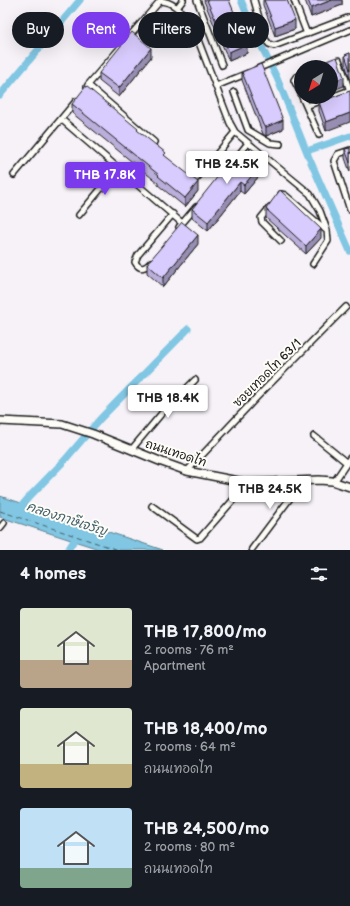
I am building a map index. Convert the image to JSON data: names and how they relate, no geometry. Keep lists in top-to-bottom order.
{
  "streets": {
    "main road": ["ถนนเทอดไท"],
    "street": ["ซอยเทอดไท 63/1"]
  },
  "crossings": [
    ["ซอยเทอดไท 63/1", "ถนนเทอดไท"]
  ],
  "water": ["คลองภาษีเจริญ"],
  "north": "bottom left",
  "page": {
    "chip": [
      "Buy",
      "Rent",
      "Filters",
      "New"
    ],
    "price": [
      "THB 24.5K",
      "THB 17.8K",
      "THB 18.4K",
      "THB 24.5K"
    ],
    "heading": "4 homes",
    "list": [
      {
        "name": "THB 17,800/mo",
        "note": "2 rooms · 76 m² · Apartment"
      },
      {
        "name": "THB 18,400/mo",
        "note": "2 rooms · 64 m² · ถนนเทอดไท"
      },
      {
        "name": "THB 24,500/mo",
        "note": "2 rooms · 80 m² · ถนนเทอดไท"
      }
    ]
  }
}
